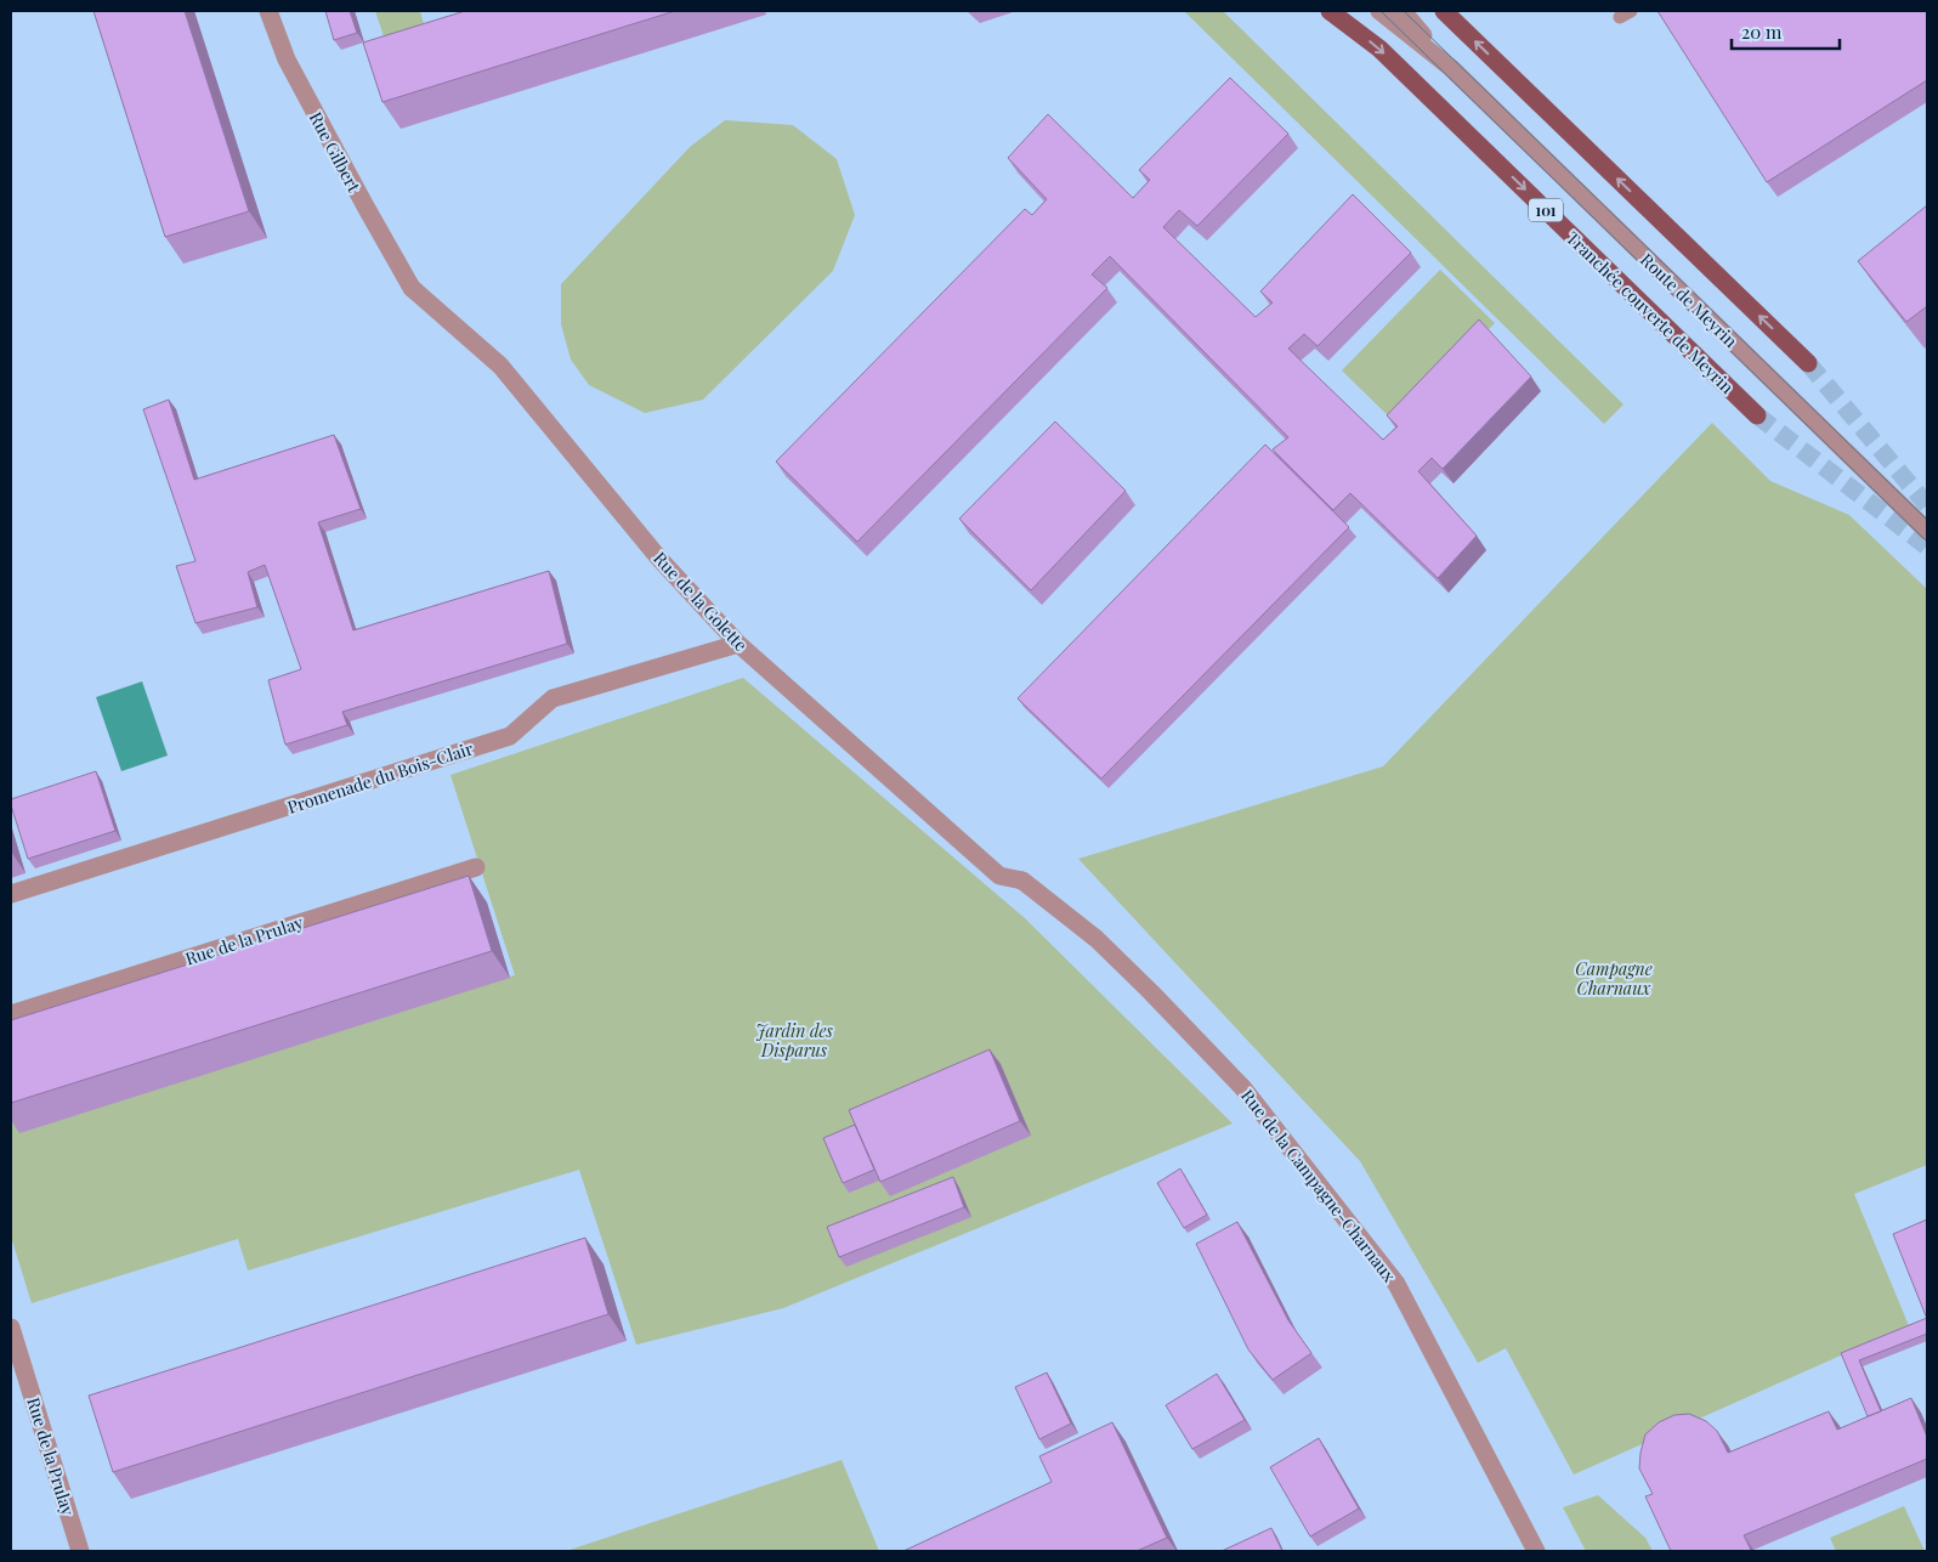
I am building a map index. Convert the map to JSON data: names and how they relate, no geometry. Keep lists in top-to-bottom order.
{
  "streets": {
    "main road": ["101", "Tranchée couverte de Meyrin"],
    "street": [
      "Rue Gilbert",
      "Route de Meyrin",
      "Rue de la Golette",
      "Promenade du Bois-Clair",
      "Rue de la Prulay",
      "Rue de la Campagne-Charnaux"
    ]
  },
  "crossings": [
    ["Rue Gilbert", "Rue de la Golette"],
    ["Rue de la Golette", "Promenade du Bois-Clair"],
    ["Rue de la Golette", "Rue de la Campagne-Charnaux"]
  ],
  "parks": ["Campagne Charnaux", "Jardin des Disparus"],
  "scale_bar": "20 m"
}
